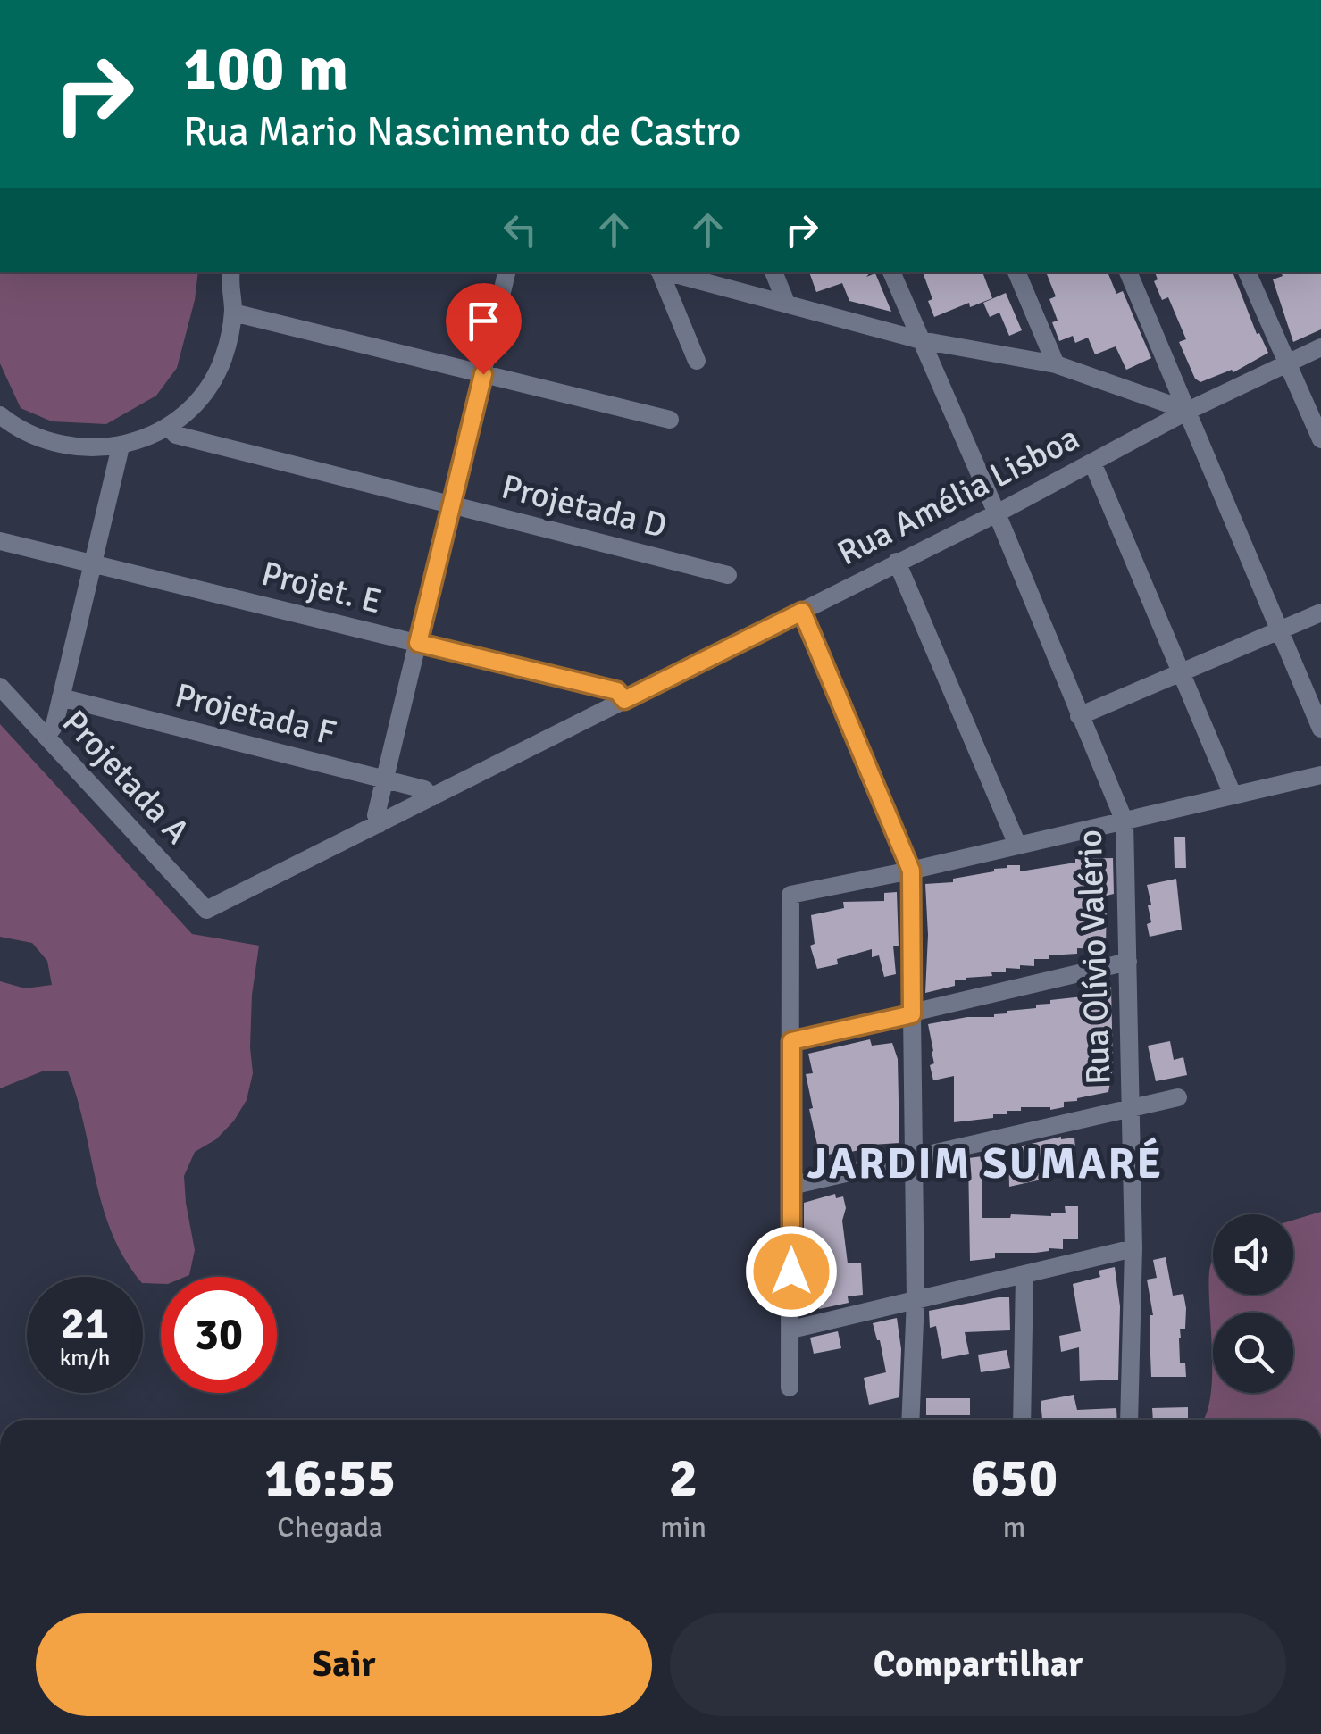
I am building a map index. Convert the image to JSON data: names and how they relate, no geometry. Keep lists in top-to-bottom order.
{
  "streets": {
    "street": [
      "Rua Amélia Lisboa",
      "Projetada D",
      "Projet. E",
      "Projetada F",
      "Projetada A",
      "Rua Olívio Valério"
    ]
  },
  "crossings": [
    ["Rua Amélia Lisboa", "Projet. E"],
    ["Rua Amélia Lisboa", "Projetada F"],
    ["Rua Amélia Lisboa", "Projetada A"],
    ["Rua Amélia Lisboa", "Rua Olívio Valério"]
  ],
  "districts": ["JARDIM SUMARÉ"],
  "page": {
    "turn": ["100 m", "Rua Mario Nascimento de Castro"],
    "speed": "21 km/h",
    "limit": "30",
    "eta": [
      "16:55",
      "Chegada",
      "2",
      "min",
      "650",
      "m"
    ],
    "buttons": ["Sair", "Compartilhar"]
  }
}
